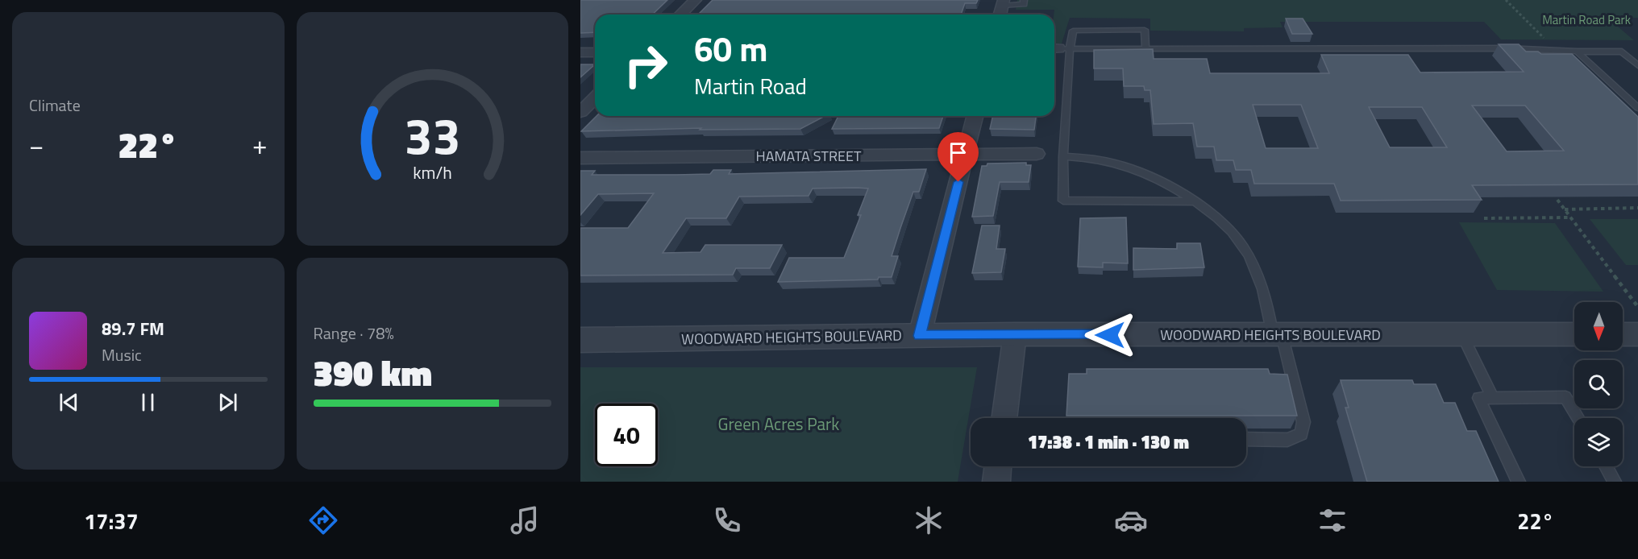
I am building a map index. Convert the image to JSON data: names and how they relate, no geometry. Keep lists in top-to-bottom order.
{
  "streets": {
    "street": ["HAMATA STREET", "WOODWARD HEIGHTS BOULEVARD"]
  },
  "parks": ["Martin Road Park", "Green Acres Park"],
  "north": "bottom",
  "page": {
    "tile": [
      "Climate",
      ["Range · 78%", "390 km"]
    ],
    "turn": ["60 m", "Martin Road"],
    "heat": ["−", "22°", "+"],
    "song": ["89.7 FM", "Music"],
    "limit": "40",
    "trip": "17:38 · 1 min · 130 m",
    "tabs": ["17:37", "22°"],
    "gauge": ["33", "km/h"]
  }
}
